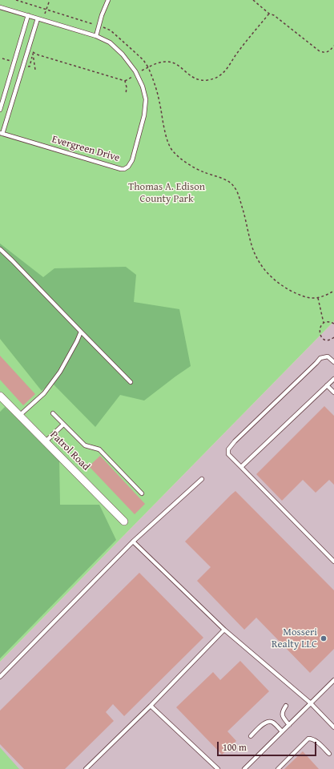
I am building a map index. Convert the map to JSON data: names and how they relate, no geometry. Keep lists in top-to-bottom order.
{
  "streets": {
    "street": ["Patrol Road"],
    "lane": ["Evergreen Drive"]
  },
  "parks": ["Thomas A. Edison County Park"],
  "places": ["Mosseri Realty LLC"],
  "scale_bar": "100 m"
}
